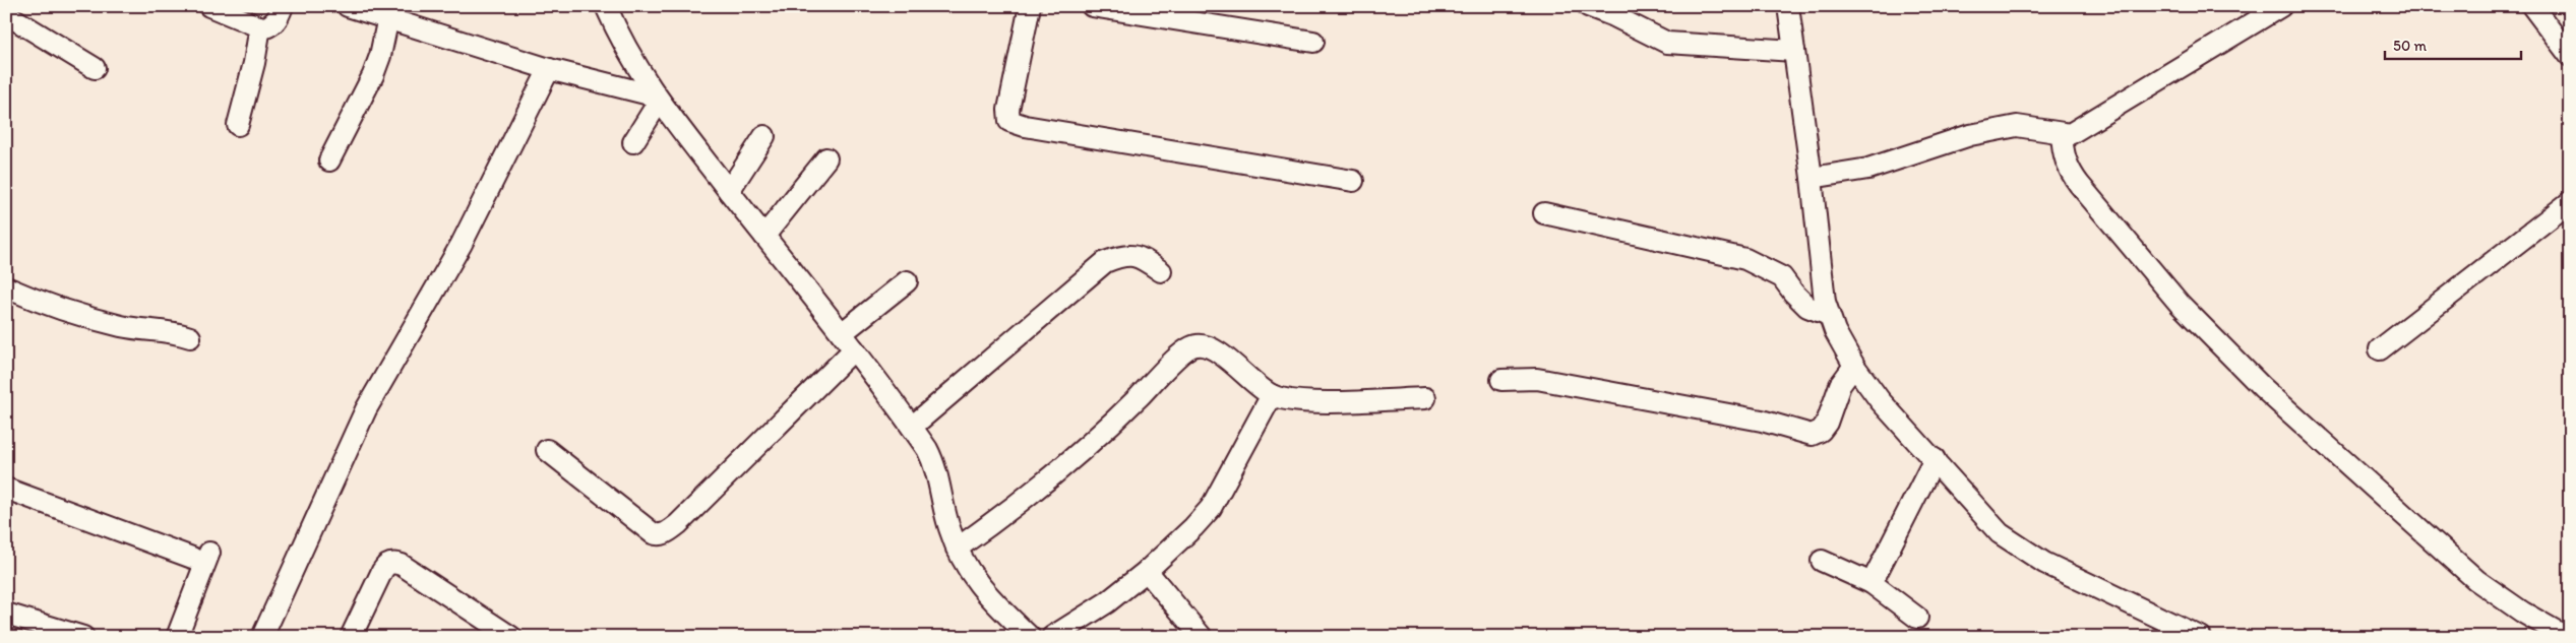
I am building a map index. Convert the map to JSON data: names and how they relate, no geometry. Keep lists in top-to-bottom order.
{
  "scale_bar": "50 m"
}
